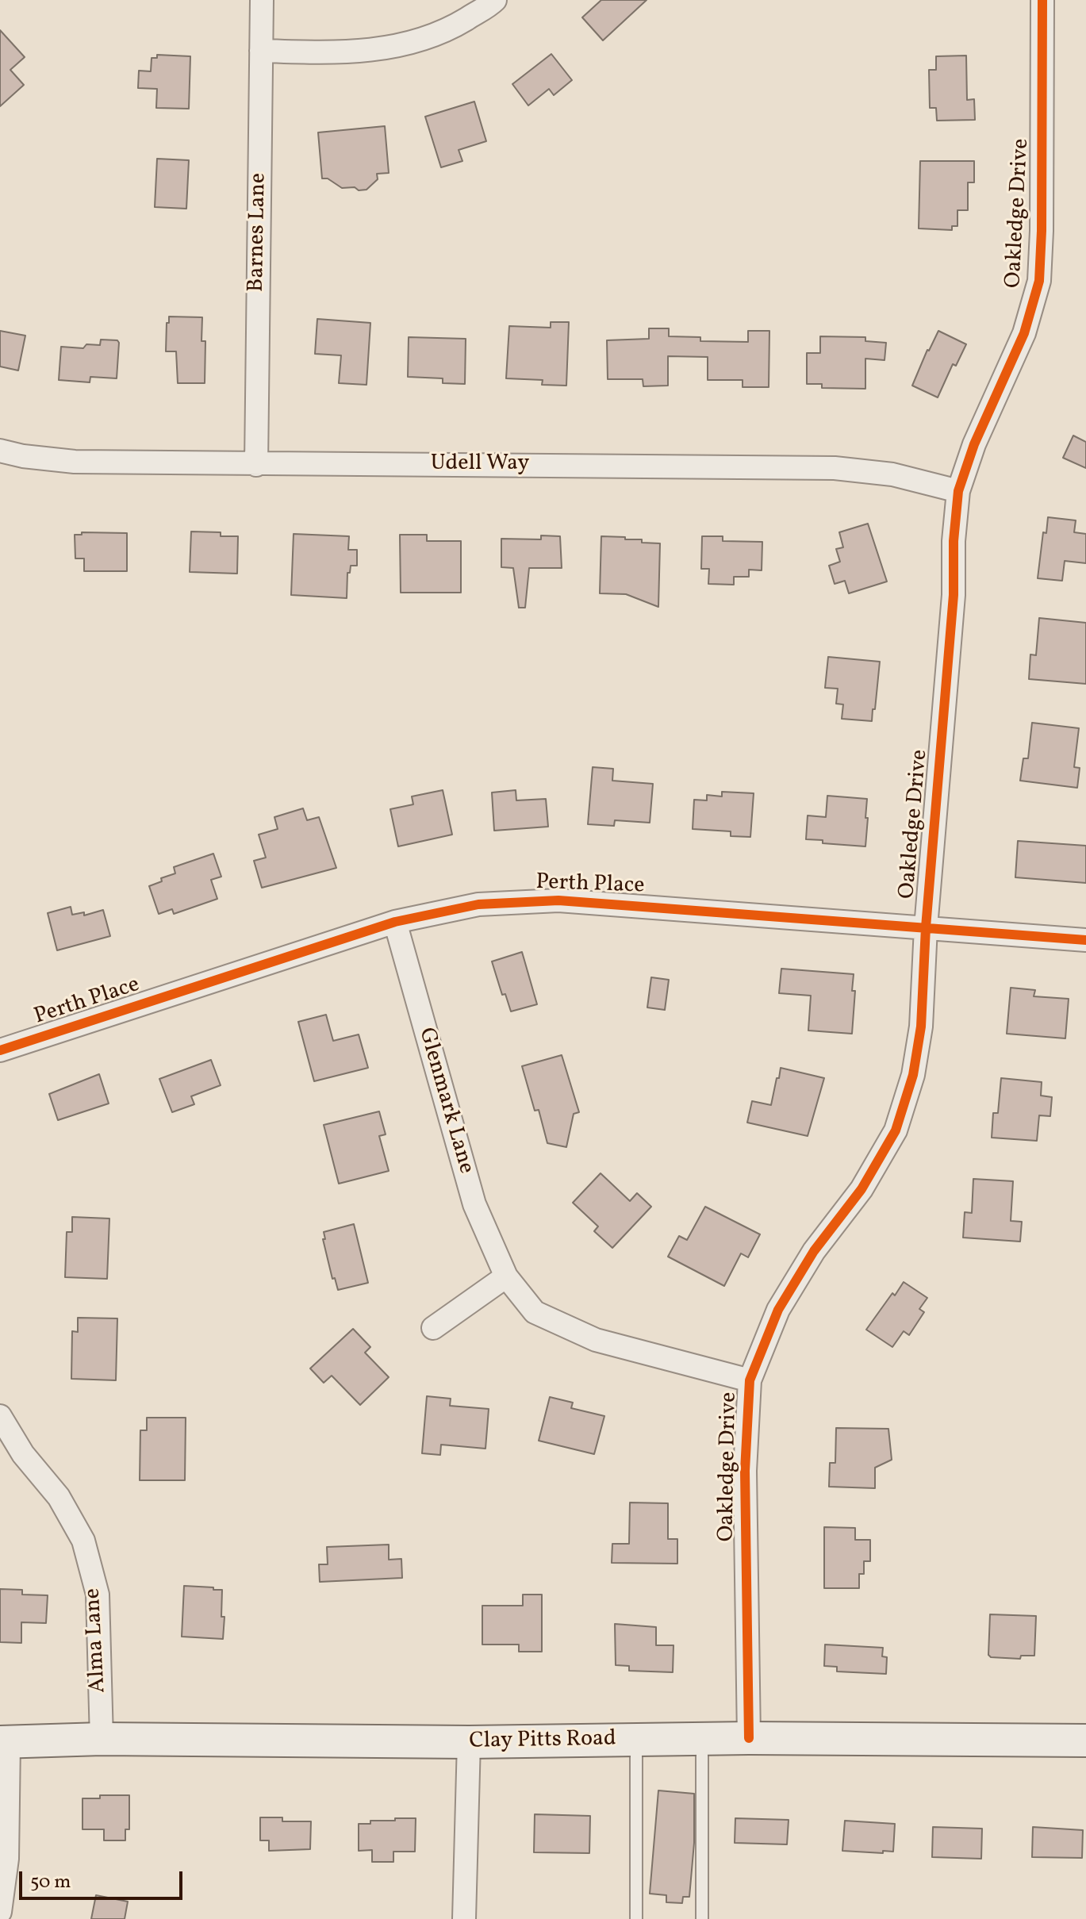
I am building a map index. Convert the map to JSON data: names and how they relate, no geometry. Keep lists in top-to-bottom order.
{
  "streets": {
    "street": [
      "Oakledge Drive",
      "Barnes Lane",
      "Udell Way",
      "Perth Place",
      "Glenmark Lane",
      "Alma Lane",
      "Clay Pitts Road"
    ]
  },
  "crossings": [
    ["Oakledge Drive", "Udell Way"],
    ["Oakledge Drive", "Perth Place"],
    ["Oakledge Drive", "Glenmark Lane"],
    ["Oakledge Drive", "Clay Pitts Road"],
    ["Barnes Lane", "Udell Way"],
    ["Perth Place", "Glenmark Lane"],
    ["Alma Lane", "Clay Pitts Road"]
  ],
  "scale_bar": "50 m"
}
